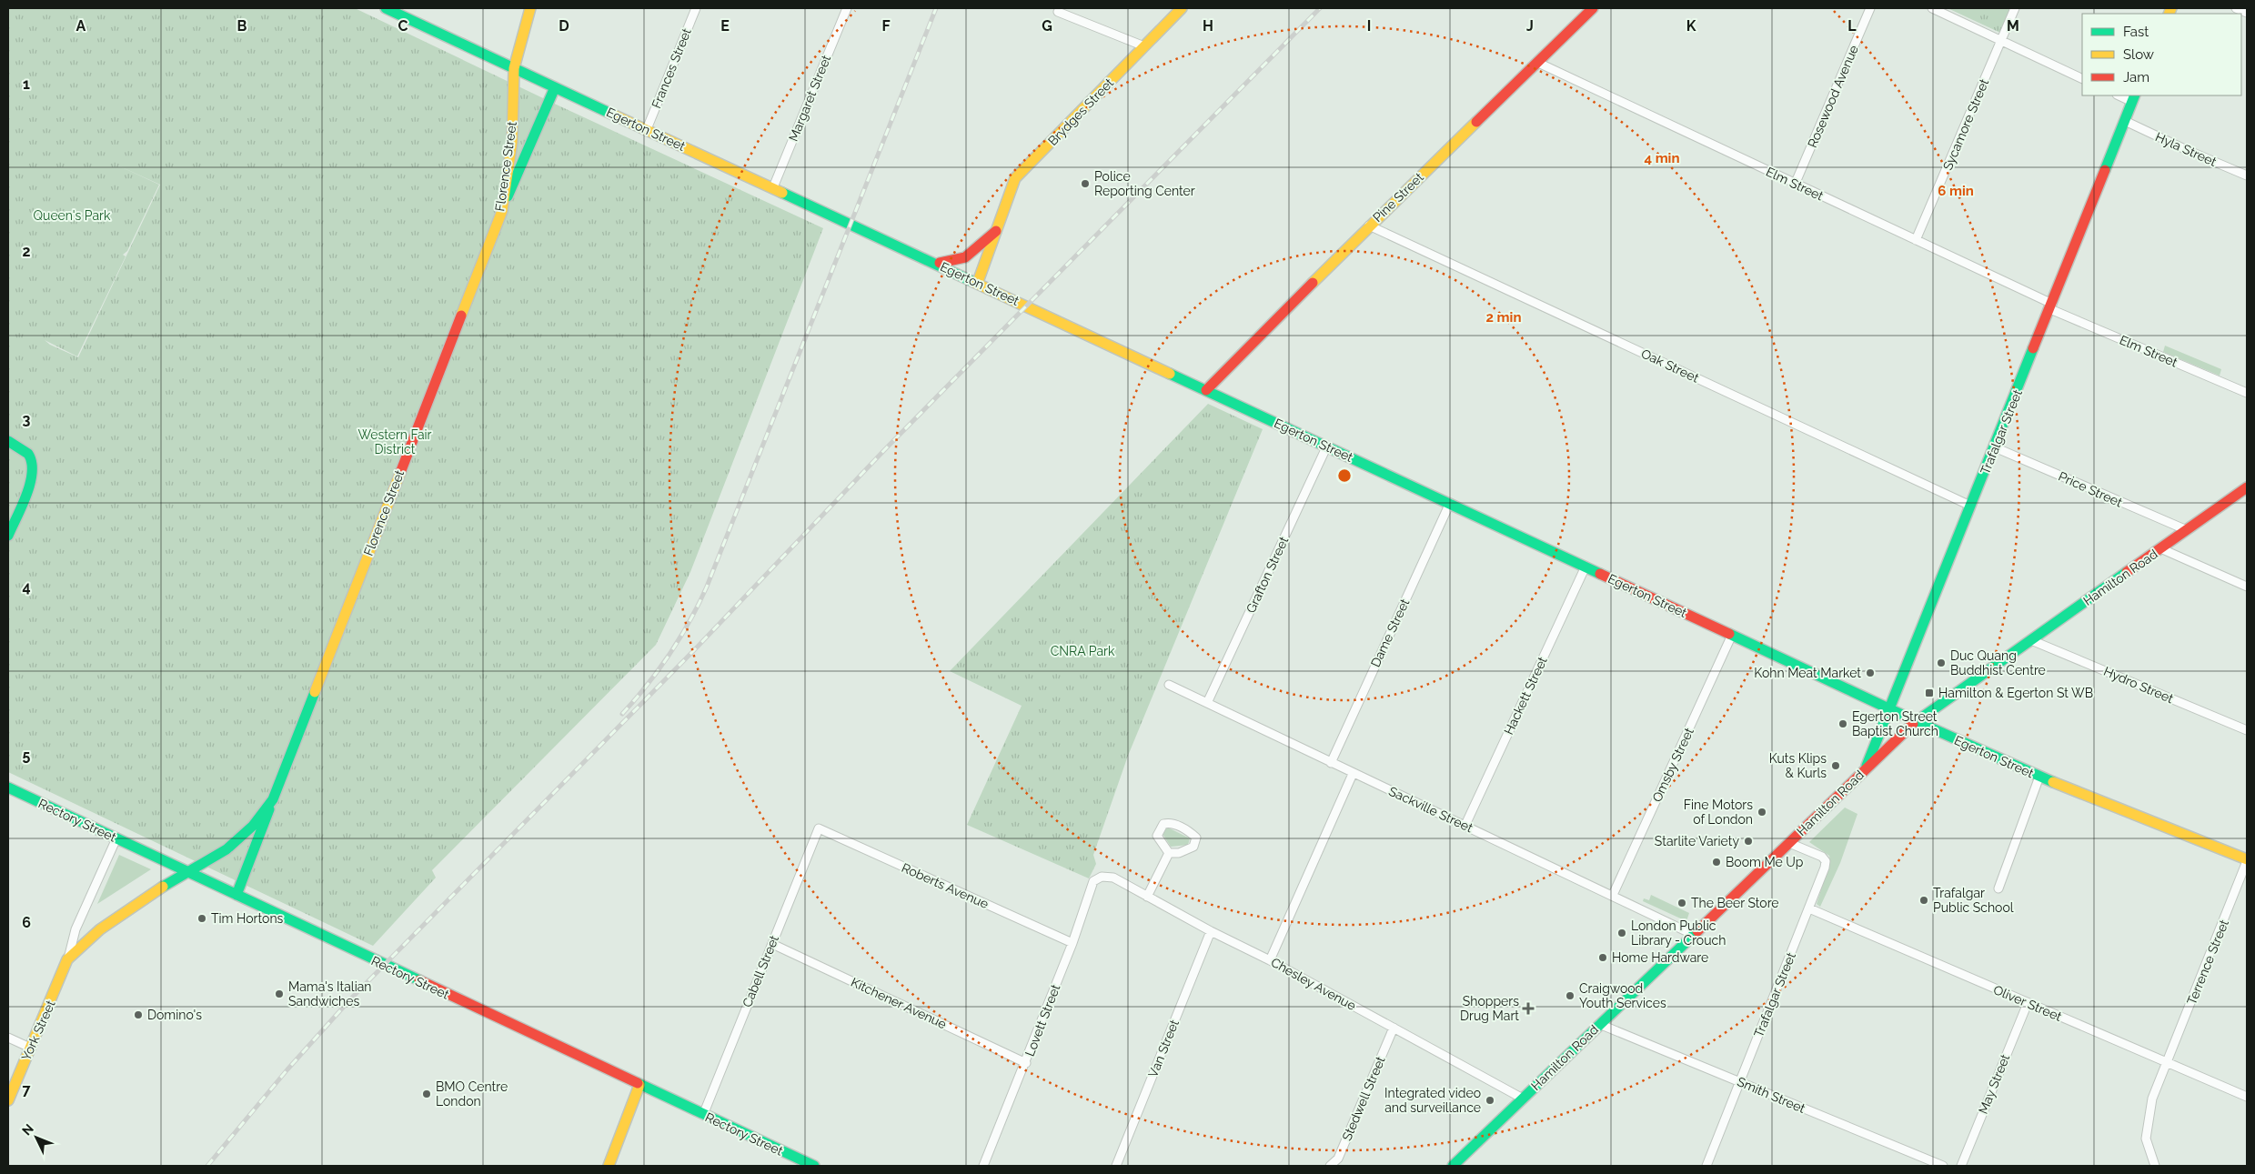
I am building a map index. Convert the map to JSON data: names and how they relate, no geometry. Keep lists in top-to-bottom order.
{
  "streets": {
    "street": [
      "Frances Street",
      "Rosewood Avenue",
      "Margaret Street",
      "Brydges Street",
      "Sycamore Street",
      "Egerton Street",
      "Hyla Street",
      "Florence Street",
      "Elm Street",
      "Pine Street",
      "Oak Street",
      "Trafalgar Street",
      "Price Street",
      "Grafton Street",
      "Hamilton Road",
      "Dame Street",
      "Hydro Street",
      "Hackett Street",
      "Omsby Street",
      "Sackville Street",
      "Rectory Street",
      "Roberts Avenue",
      "Terrence Street",
      "Cabell Street",
      "Chesley Avenue",
      "Kitchener Avenue",
      "Oliver Street",
      "Lovett Street",
      "York Street",
      "Van Street",
      "May Street",
      "Smith Street",
      "Stedwell Street"
    ]
  },
  "crossings": [
    ["Frances Street", "Egerton Street"],
    ["Rosewood Avenue", "Elm Street"],
    ["Margaret Street", "Egerton Street"],
    ["Brydges Street", "Egerton Street"],
    ["Sycamore Street", "Elm Street"],
    ["Egerton Street", "Florence Street"],
    ["Egerton Street", "Pine Street"],
    ["Egerton Street", "Trafalgar Street"],
    ["Egerton Street", "Grafton Street"],
    ["Egerton Street", "Hamilton Road"],
    ["Egerton Street", "Dame Street"],
    ["Egerton Street", "Hackett Street"],
    ["Egerton Street", "Omsby Street"],
    ["Egerton Street", "Terrence Street"],
    ["Hyla Street", "Trafalgar Street"],
    ["Florence Street", "Rectory Street"],
    ["Florence Street", "York Street"],
    ["Elm Street", "Pine Street"],
    ["Elm Street", "Trafalgar Street"],
    ["Pine Street", "Oak Street"],
    ["Oak Street", "Trafalgar Street"],
    ["Trafalgar Street", "Price Street"],
    ["Trafalgar Street", "Hamilton Road"],
    ["Trafalgar Street", "Oliver Street"],
    ["Trafalgar Street", "Smith Street"],
    ["Price Street", "Hamilton Road"],
    ["Grafton Street", "Sackville Street"],
    ["Hamilton Road", "Hydro Street"],
    ["Hamilton Road", "Sackville Street"],
    ["Hamilton Road", "Chesley Avenue"],
    ["Hamilton Road", "Smith Street"],
    ["Dame Street", "Sackville Street"],
    ["Hackett Street", "Sackville Street"],
    ["Omsby Street", "Sackville Street"],
    ["Rectory Street", "Cabell Street"],
    ["Rectory Street", "York Street"],
    ["Roberts Avenue", "Cabell Street"],
    ["Roberts Avenue", "Lovett Street"],
    ["Terrence Street", "Oliver Street"],
    ["Cabell Street", "Kitchener Avenue"],
    ["Chesley Avenue", "Lovett Street"],
    ["Chesley Avenue", "Van Street"],
    ["Chesley Avenue", "Stedwell Street"],
    ["Kitchener Avenue", "Lovett Street"],
    ["Oliver Street", "May Street"]
  ],
  "parks": ["Queen's Park", "Western Fair District", "CNRA Park"],
  "places": {
    "other": [
      "Police Reporting Center",
      "Duc Quang Buddhist Centre",
      "Kohn Meat Market",
      "Egerton Street Baptist Church",
      "Kuts Klips & Kurls",
      "Fine Motors of London",
      "Starlite Variety",
      "Boom Me Up",
      "Trafalgar Public School",
      "The Beer Store",
      "Tim Hortons",
      "London Public Library - Crouch",
      "Home Hardware",
      "Mama's Italian Sandwiches",
      "Craigwood Youth Services",
      "Domino's",
      "BMO Centre London",
      "Integrated video and surveillance"
    ],
    "transit": ["Hamilton & Egerton St WB"],
    "health": ["Shoppers Drug Mart"]
  },
  "legend": ["Fast", "Slow", "Jam"],
  "north": "top left",
  "grid": {
    "columns": [
      "A",
      "B",
      "C",
      "D",
      "E",
      "F",
      "G",
      "H",
      "I",
      "J",
      "K",
      "L",
      "M"
    ],
    "rows": [
      "1",
      "2",
      "3",
      "4",
      "5",
      "6",
      "7"
    ]
  },
  "rings": ["4 min", "6 min", "2 min"]
}
